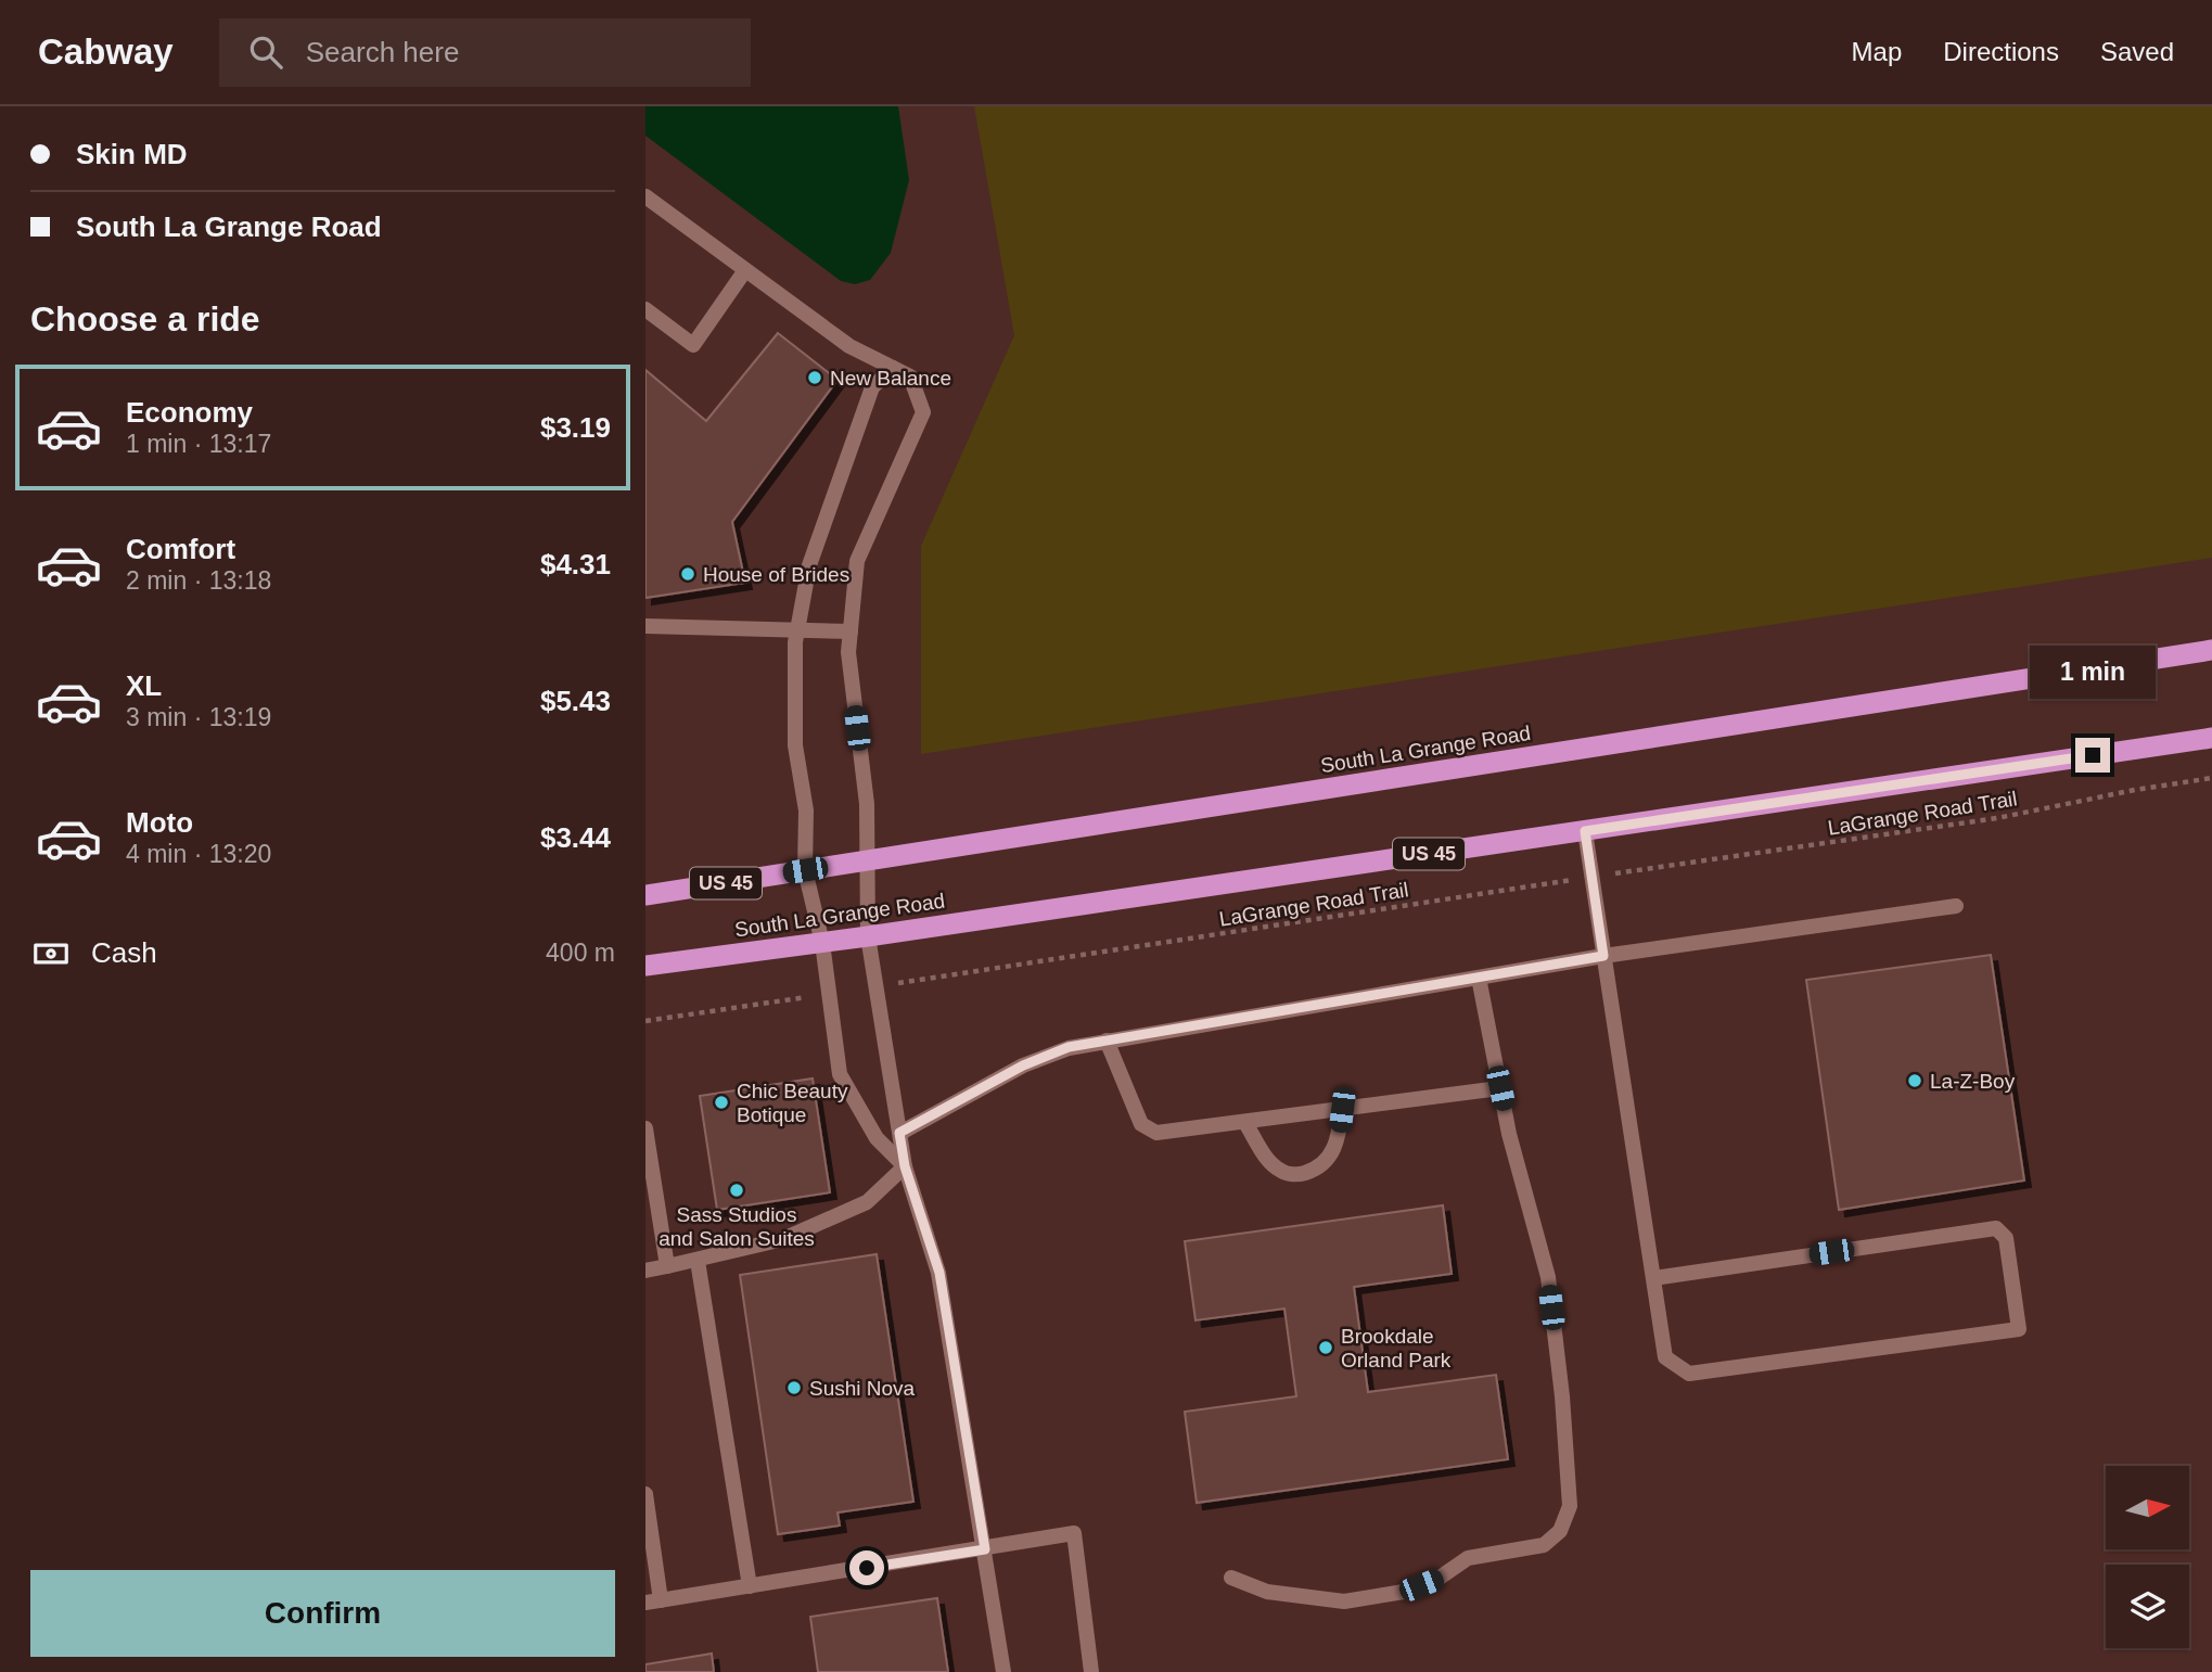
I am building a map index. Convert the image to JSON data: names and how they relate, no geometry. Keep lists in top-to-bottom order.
{
  "streets": {
    "highway": ["South La Grange Road", "US 45"],
    "path": ["LaGrange Road Trail"]
  },
  "places": [
    "New Balance",
    "House of Brides",
    "La-Z-Boy",
    "Chic Beauty Botique",
    "Sass Studios and Salon Suites",
    "Brookdale Orland Park",
    "Sushi Nova"
  ],
  "north": "right",
  "page": {
    "header": "Cabway",
    "search": "Search here",
    "nav": ["Map", "Directions", "Saved"],
    "banner": ["Skin MD", "South La Grange Road"],
    "heading": "Choose a ride",
    "list": [
      {
        "name": "Economy",
        "note": "1 min · 13:17",
        "value": "$3.19"
      },
      {
        "name": "Comfort",
        "note": "2 min · 13:18",
        "value": "$4.31"
      },
      {
        "name": "XL",
        "note": "3 min · 13:19",
        "value": "$5.43"
      },
      {
        "name": "Moto",
        "note": "4 min · 13:20",
        "value": "$3.44"
      }
    ],
    "bubble": "1 min",
    "pay": ["Cash", "400 m"],
    "buttons": "Confirm"
  }
}
